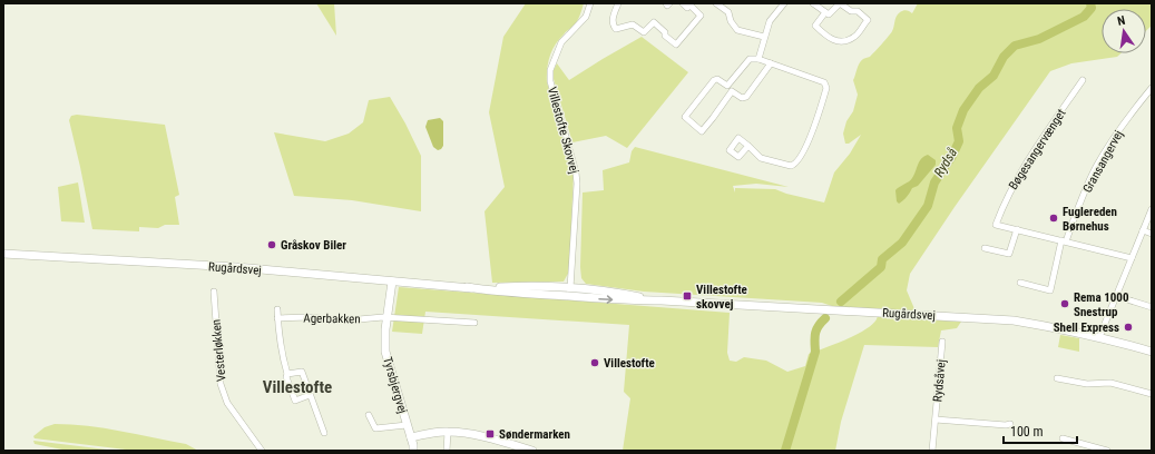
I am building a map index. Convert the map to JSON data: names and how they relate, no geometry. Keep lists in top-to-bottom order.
{
  "streets": {
    "main road": ["Rugårdsvej", "Tyrsbjergvej"],
    "street": [
      "Villestofte Skovvej",
      "Bøgesangervænget",
      "Gransangervej",
      "Agerbakken",
      "Vesterløkken",
      "Rydsåvej"
    ]
  },
  "crossings": [
    ["Villestofte Skovvej", "Rugårdsvej"],
    ["Bøgesangervænget", "Gransangervej"],
    ["Rugårdsvej", "Tyrsbjergvej"],
    ["Agerbakken", "Tyrsbjergvej"]
  ],
  "districts": ["Villestofte"],
  "water": ["Rydså"],
  "places": {
    "other": [
      "Fuglereden Børnehus",
      "Gråskov Biler",
      "Rema 1000 Snestrup",
      "Shell Express",
      "Villestofte"
    ],
    "transit": ["Villestofte skovvej", "Søndermarken"]
  },
  "scale_bar": "100 m",
  "north": "top"
}
